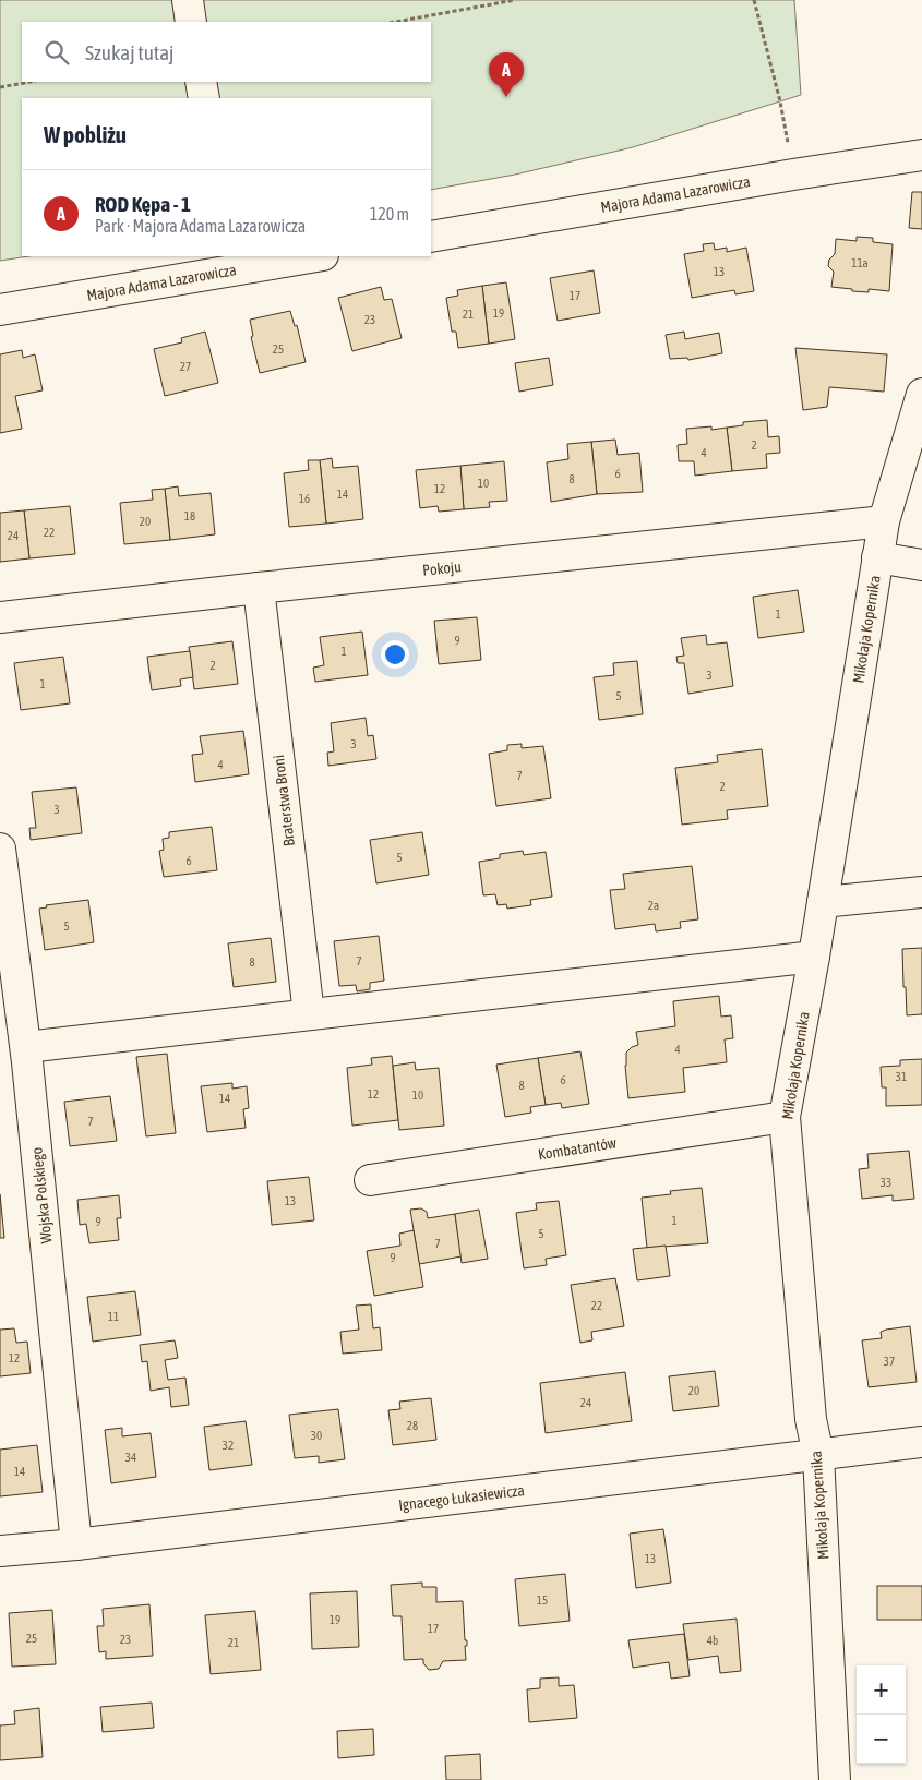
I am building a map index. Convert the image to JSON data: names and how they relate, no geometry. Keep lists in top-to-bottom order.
{
  "streets": {
    "street": [
      "Majora Adama Lazarowicza",
      "Pokoju",
      "Mikołaja Kopernika",
      "Braterstwa Broni",
      "Kombatantów",
      "Wojska Polskiego",
      "Ignacego Łukasiewicza"
    ]
  },
  "crossings": [
    ["Pokoju", "Mikołaja Kopernika"],
    ["Pokoju", "Braterstwa Broni"],
    ["Mikołaja Kopernika", "Kombatantów"],
    ["Mikołaja Kopernika", "Ignacego Łukasiewicza"],
    ["Wojska Polskiego", "Ignacego Łukasiewicza"]
  ],
  "house_numbers": [
    "11a",
    "13",
    "17",
    "19",
    "21",
    "23",
    "25",
    "27",
    "2",
    "4",
    "6",
    "8",
    "10",
    "12",
    "14",
    "16",
    "18",
    "20",
    "22",
    "24",
    "1",
    "9",
    "1",
    "2",
    "3",
    "1",
    "5",
    "3",
    "4",
    "7",
    "2",
    "3",
    "5",
    "6",
    "2a",
    "5",
    "7",
    "8",
    "4",
    "31",
    "6",
    "8",
    "12",
    "10",
    "14",
    "7",
    "33",
    "13",
    "1",
    "9",
    "5",
    "7",
    "9",
    "22",
    "11",
    "12",
    "37",
    "20",
    "24",
    "28",
    "30",
    "32",
    "34",
    "14",
    "13",
    "15",
    "19",
    "17",
    "25",
    "23",
    "4b",
    "21"
  ],
  "page": {
    "search": "Szukaj tutaj",
    "pins": "A",
    "heading": "W pobliżu",
    "list": [
      {
        "mark": "A",
        "name": "ROD Kępa - 1",
        "note": "Park · Majora Adama Lazarowicza",
        "value": "120 m"
      }
    ],
    "map_buttons": ["+", "−"]
  }
}
